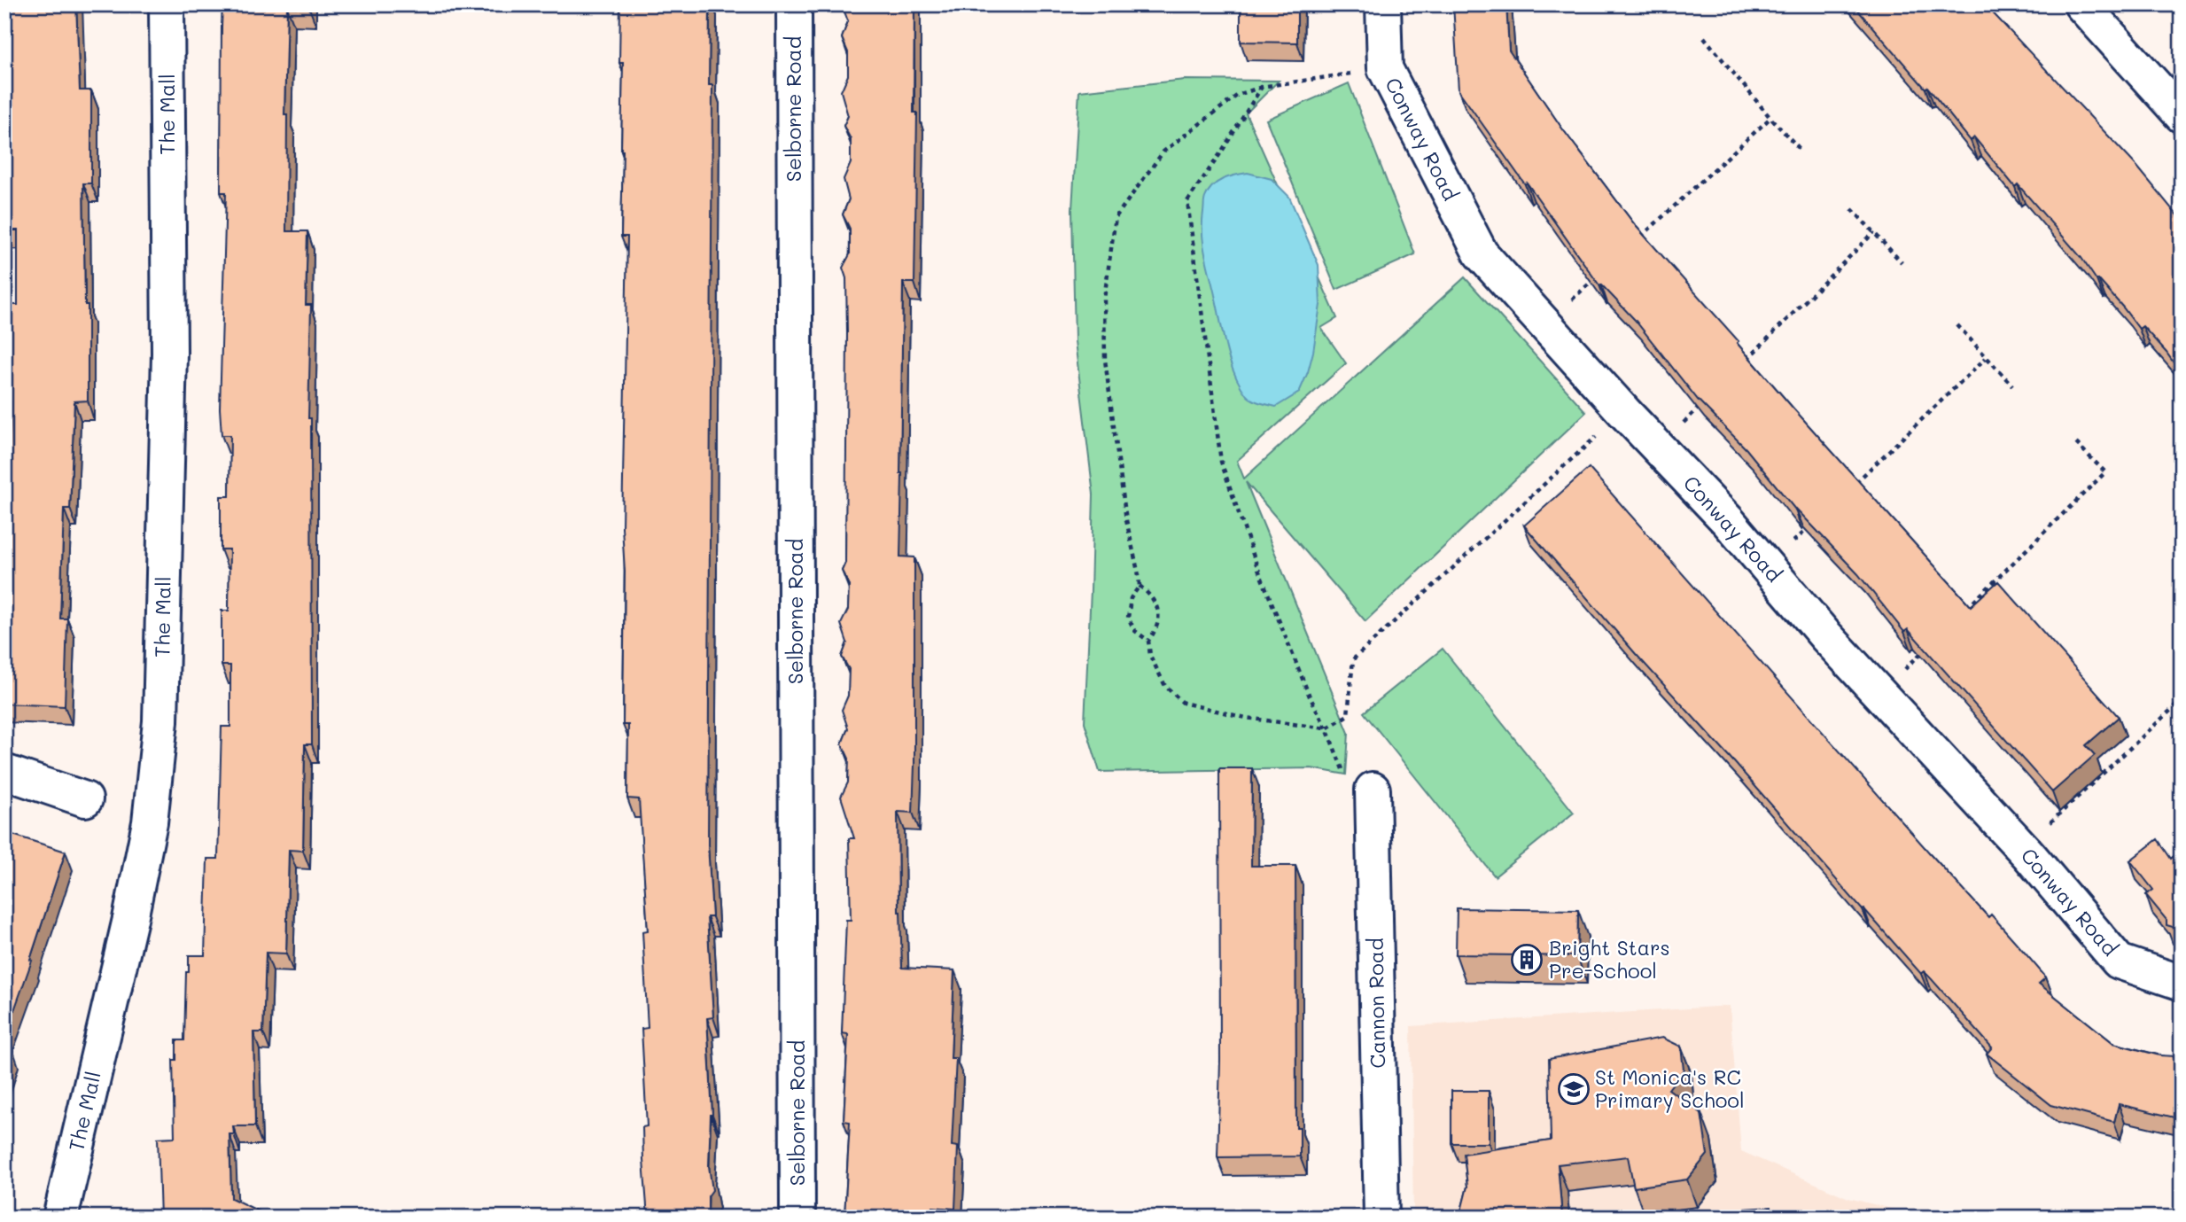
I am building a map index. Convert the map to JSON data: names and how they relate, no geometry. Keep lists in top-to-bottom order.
{
  "streets": {
    "street": [
      "Selborne Road",
      "The Mall",
      "Conway Road",
      "Cannon Road"
    ]
  },
  "places": {
    "building": ["Bright Stars Pre-School"],
    "school or university": ["St Monica's RC Primary School"]
  }
}
